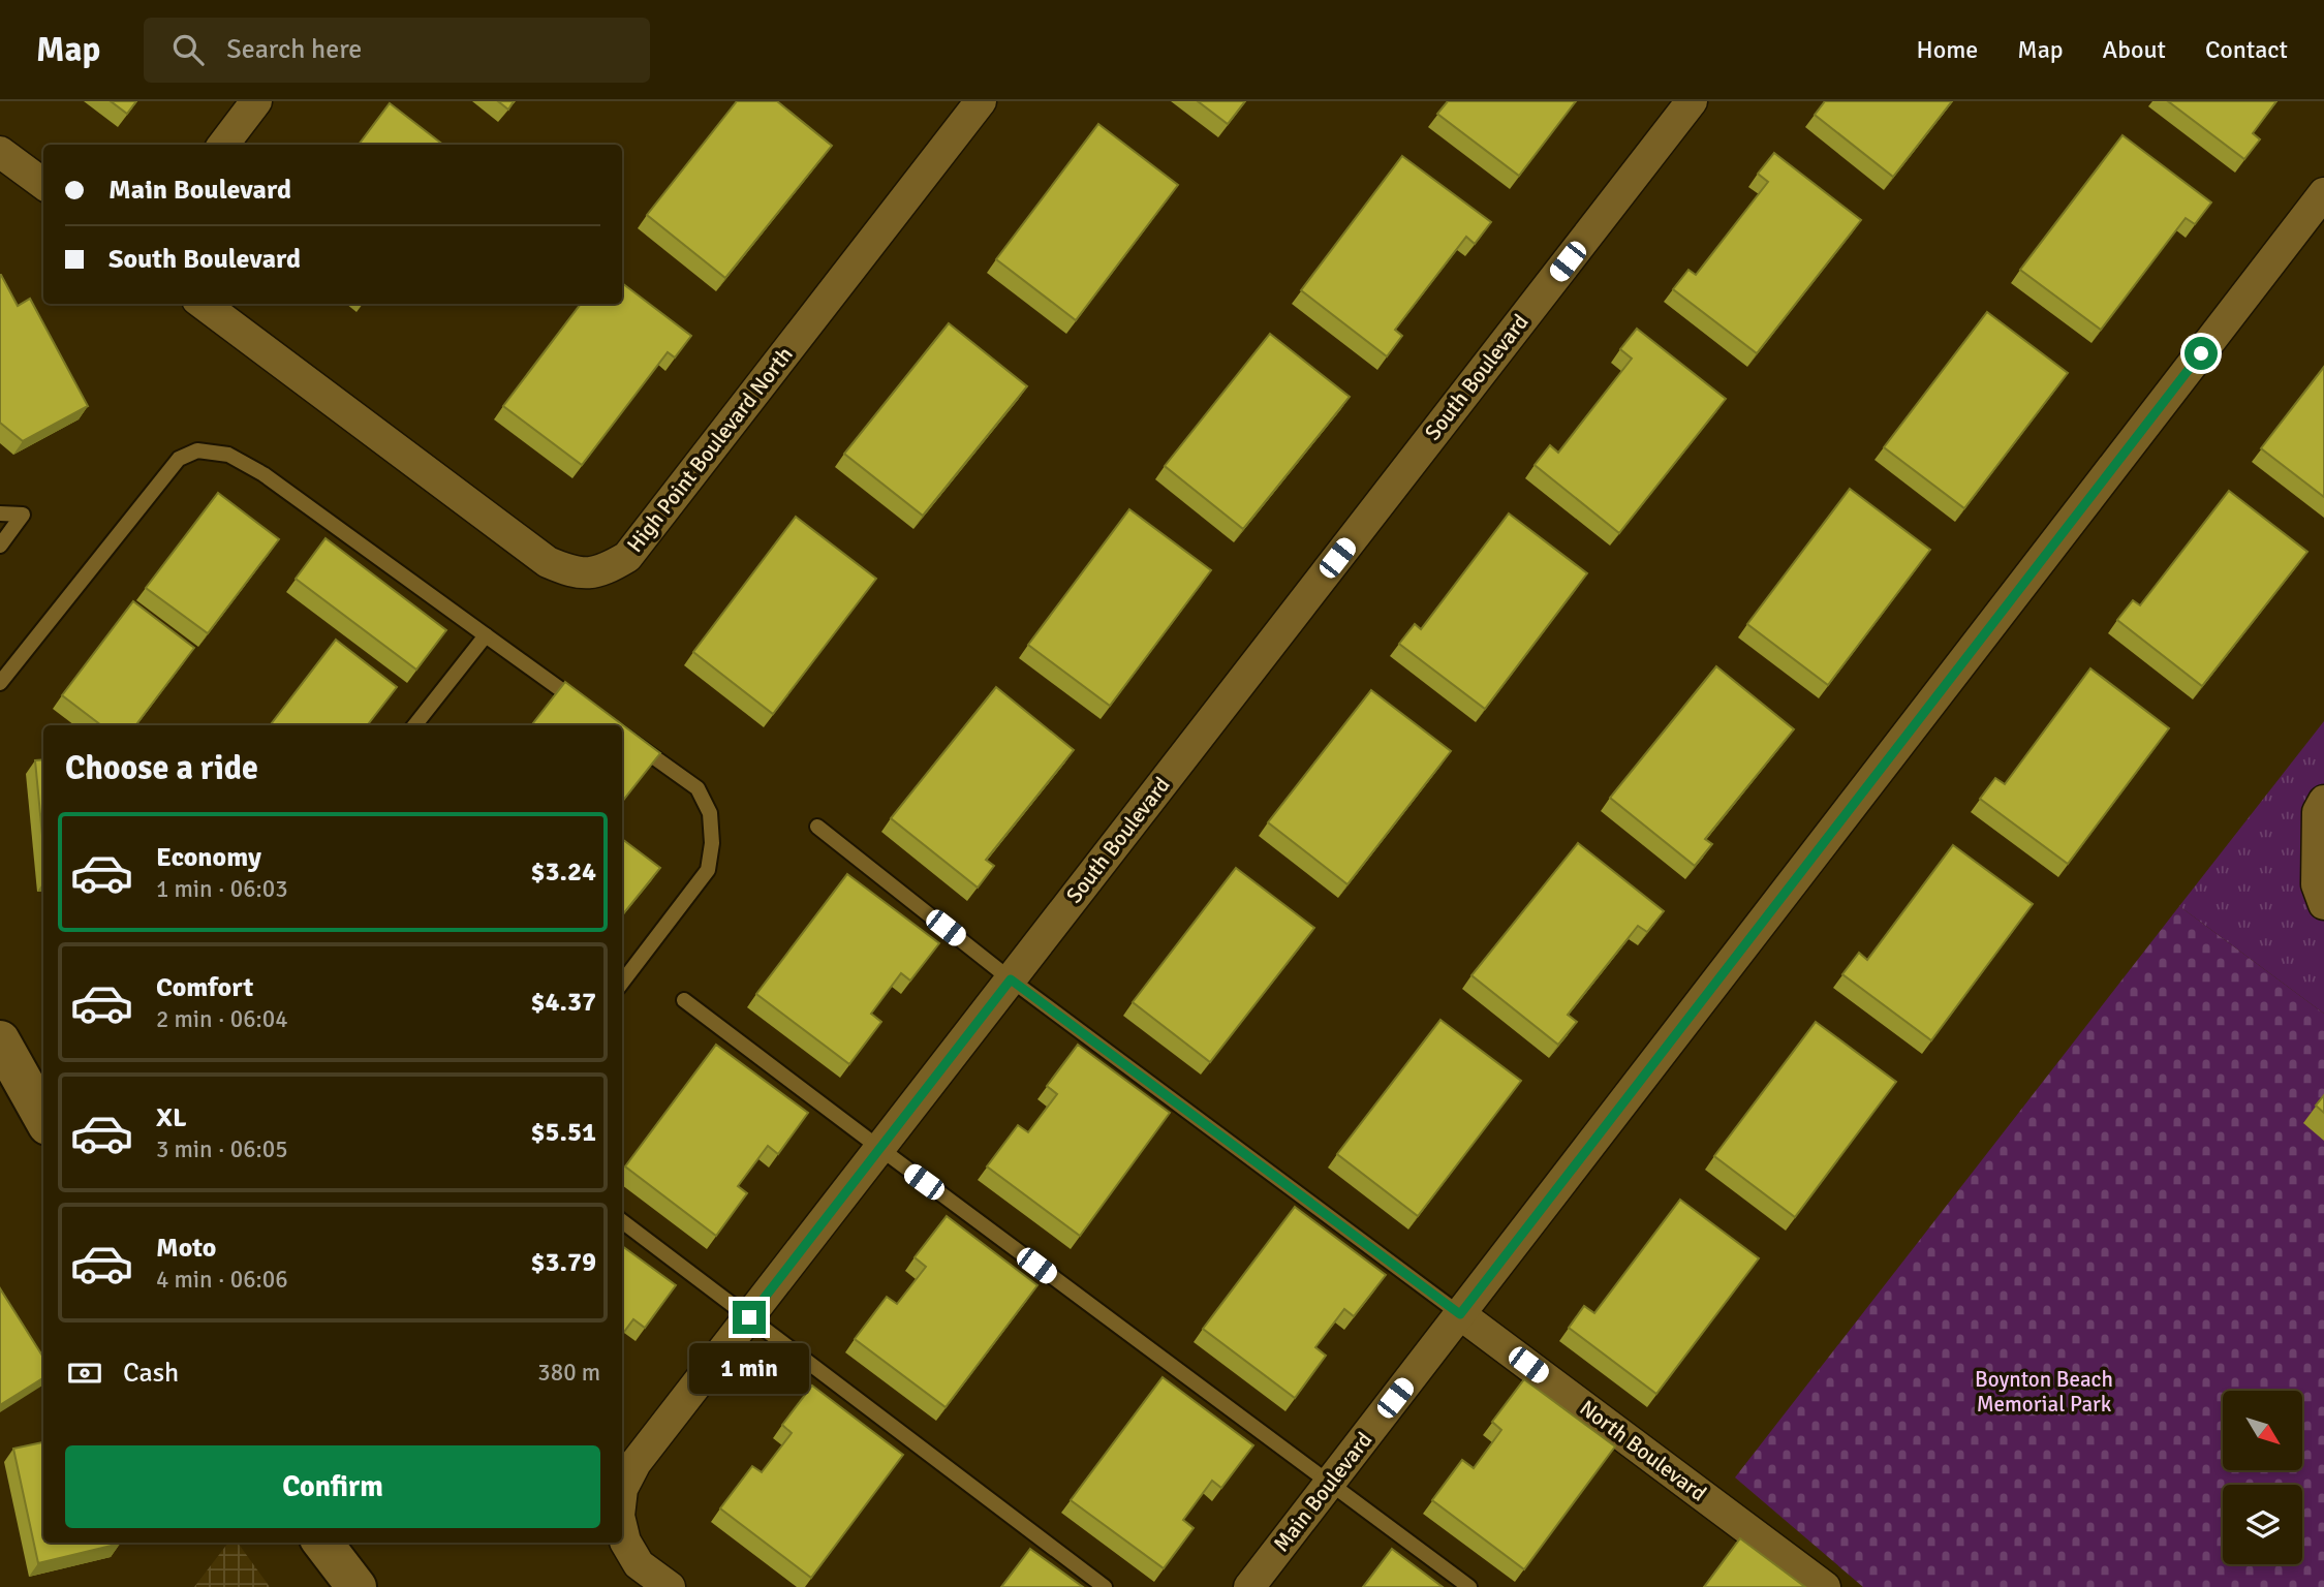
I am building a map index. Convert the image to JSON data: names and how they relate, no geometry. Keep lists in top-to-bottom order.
{
  "streets": {
    "street": [
      "South Boulevard",
      "High Point Boulevard North",
      "North Boulevard",
      "Main Boulevard"
    ]
  },
  "crossings": [
    ["North Boulevard", "Main Boulevard"]
  ],
  "parks": ["Boynton Beach Memorial Park"],
  "north": "bottom right",
  "page": {
    "header": "Map",
    "search": "Search here",
    "nav": [
      "Home",
      "Map",
      "About",
      "Contact"
    ],
    "banner": ["Main Boulevard", "South Boulevard"],
    "heading": "Choose a ride",
    "list": [
      {
        "name": "Economy",
        "note": "1 min · 06:03",
        "value": "$3.24"
      },
      {
        "name": "Comfort",
        "note": "2 min · 06:04",
        "value": "$4.37"
      },
      {
        "name": "XL",
        "note": "3 min · 06:05",
        "value": "$5.51"
      },
      {
        "name": "Moto",
        "note": "4 min · 06:06",
        "value": "$3.79"
      }
    ],
    "pay": ["Cash", "380 m"],
    "bubble": "1 min",
    "buttons": "Confirm"
  }
}
